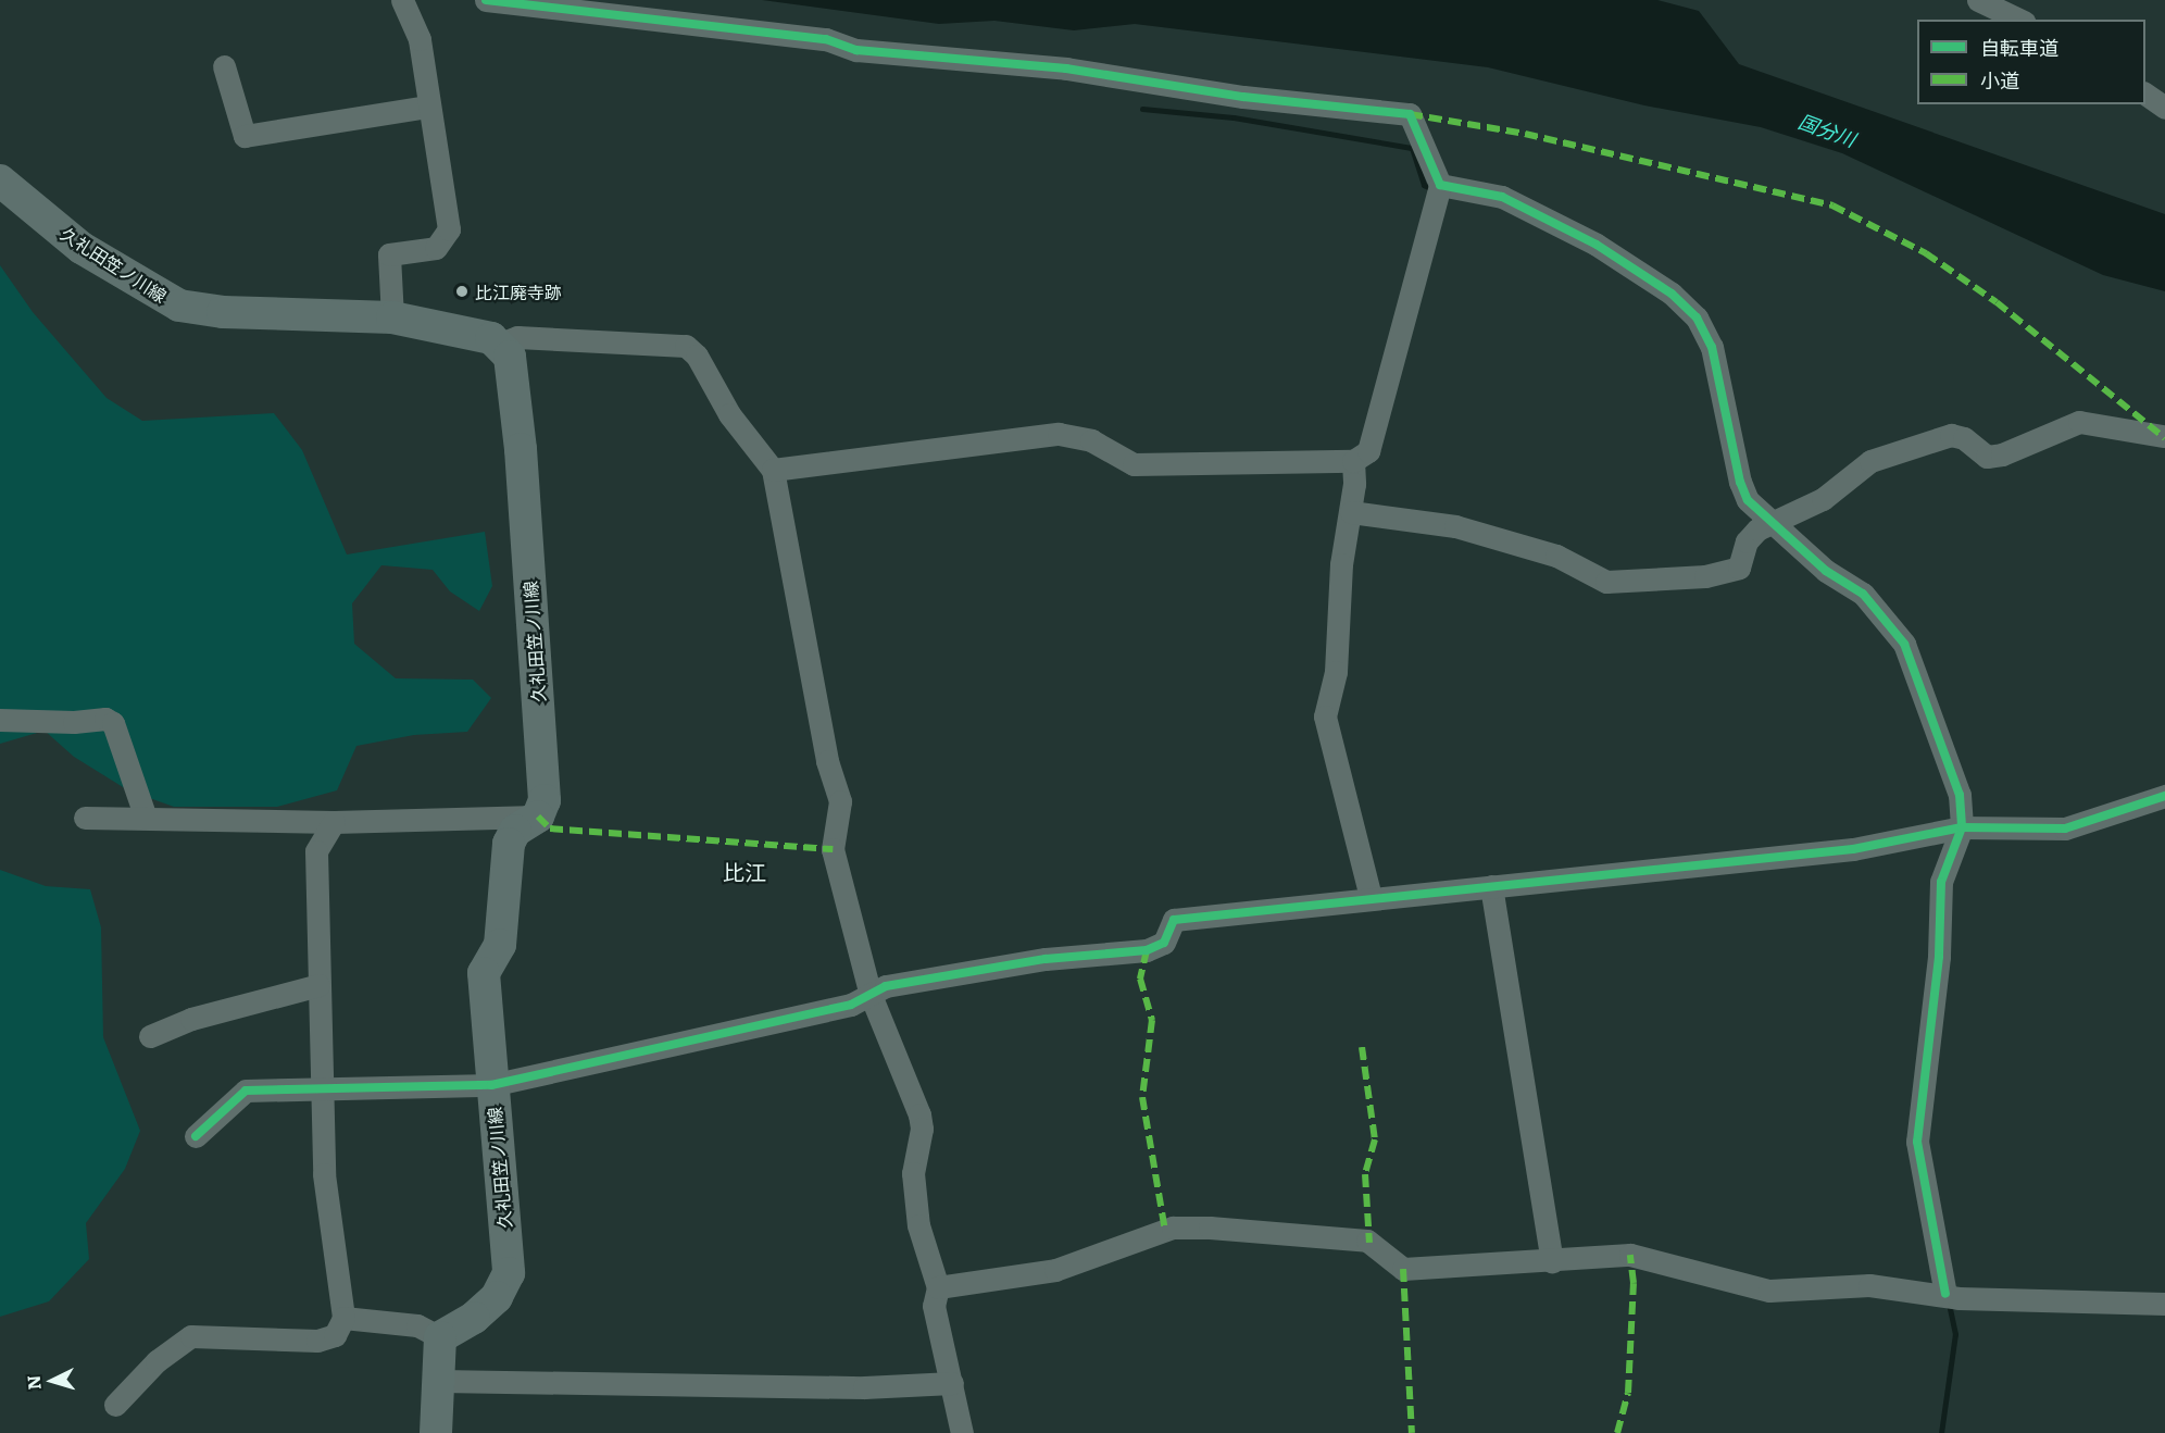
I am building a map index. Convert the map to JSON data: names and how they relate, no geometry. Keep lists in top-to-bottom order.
{
  "streets": {
    "main road": ["久礼田笠ノ川線"]
  },
  "districts": ["比江"],
  "water": ["国分川"],
  "places": ["比江廃寺跡"],
  "legend": ["自転車道", "小道"],
  "north": "left"
}
